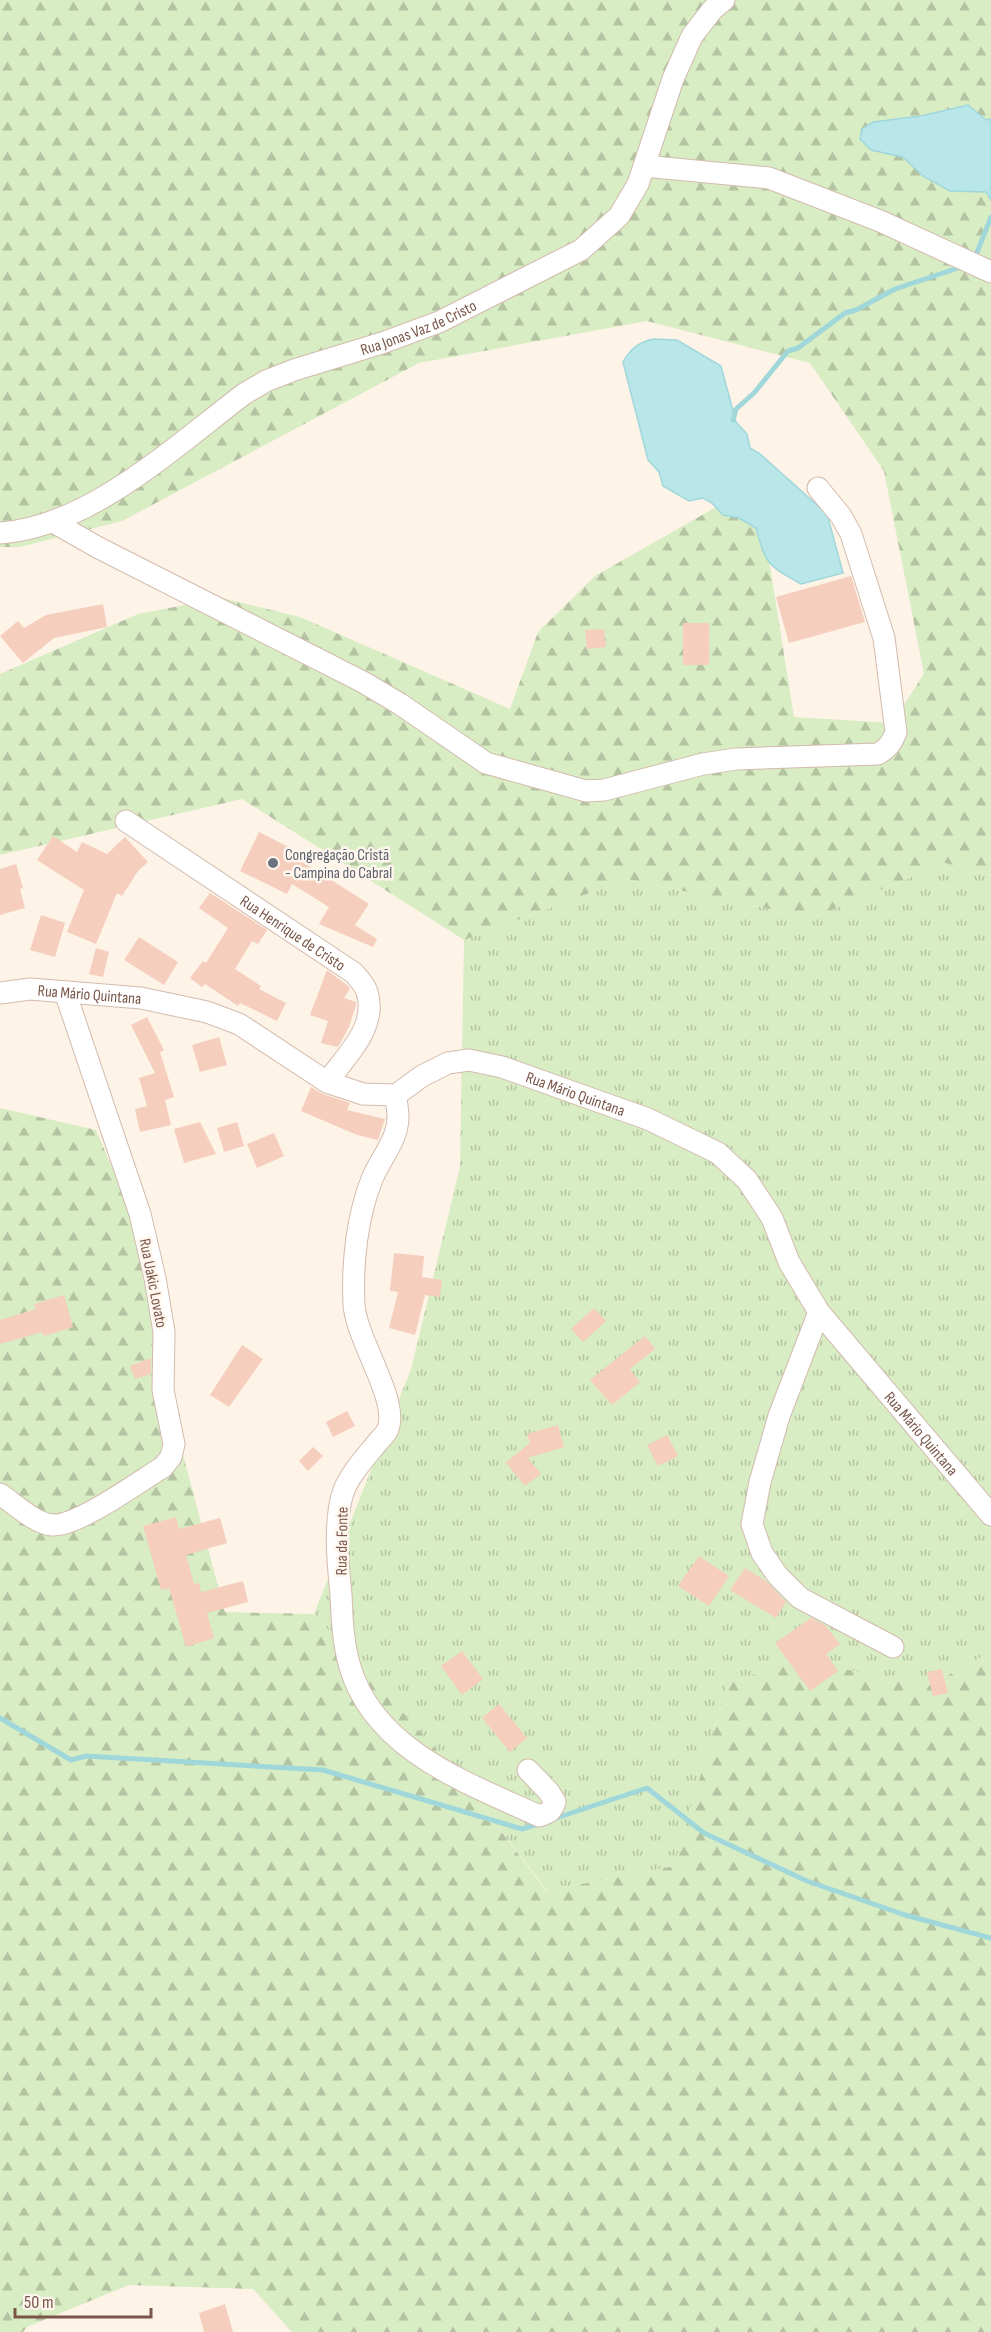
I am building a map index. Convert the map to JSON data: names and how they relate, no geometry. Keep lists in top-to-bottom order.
{
  "streets": {
    "street": [
      "Rua Jonas Vaz de Cristo",
      "Rua Henrique de Cristo",
      "Rua Mário Quintana",
      "Rua Uakic Lovato",
      "Rua da Fonte"
    ]
  },
  "crossings": [
    ["Rua Henrique de Cristo", "Rua Mário Quintana"],
    ["Rua Mário Quintana", "Rua Uakic Lovato"],
    ["Rua Mário Quintana", "Rua da Fonte"]
  ],
  "places": ["Congregação Cristã - Campina do Cabral"],
  "scale_bar": "50 m"
}
